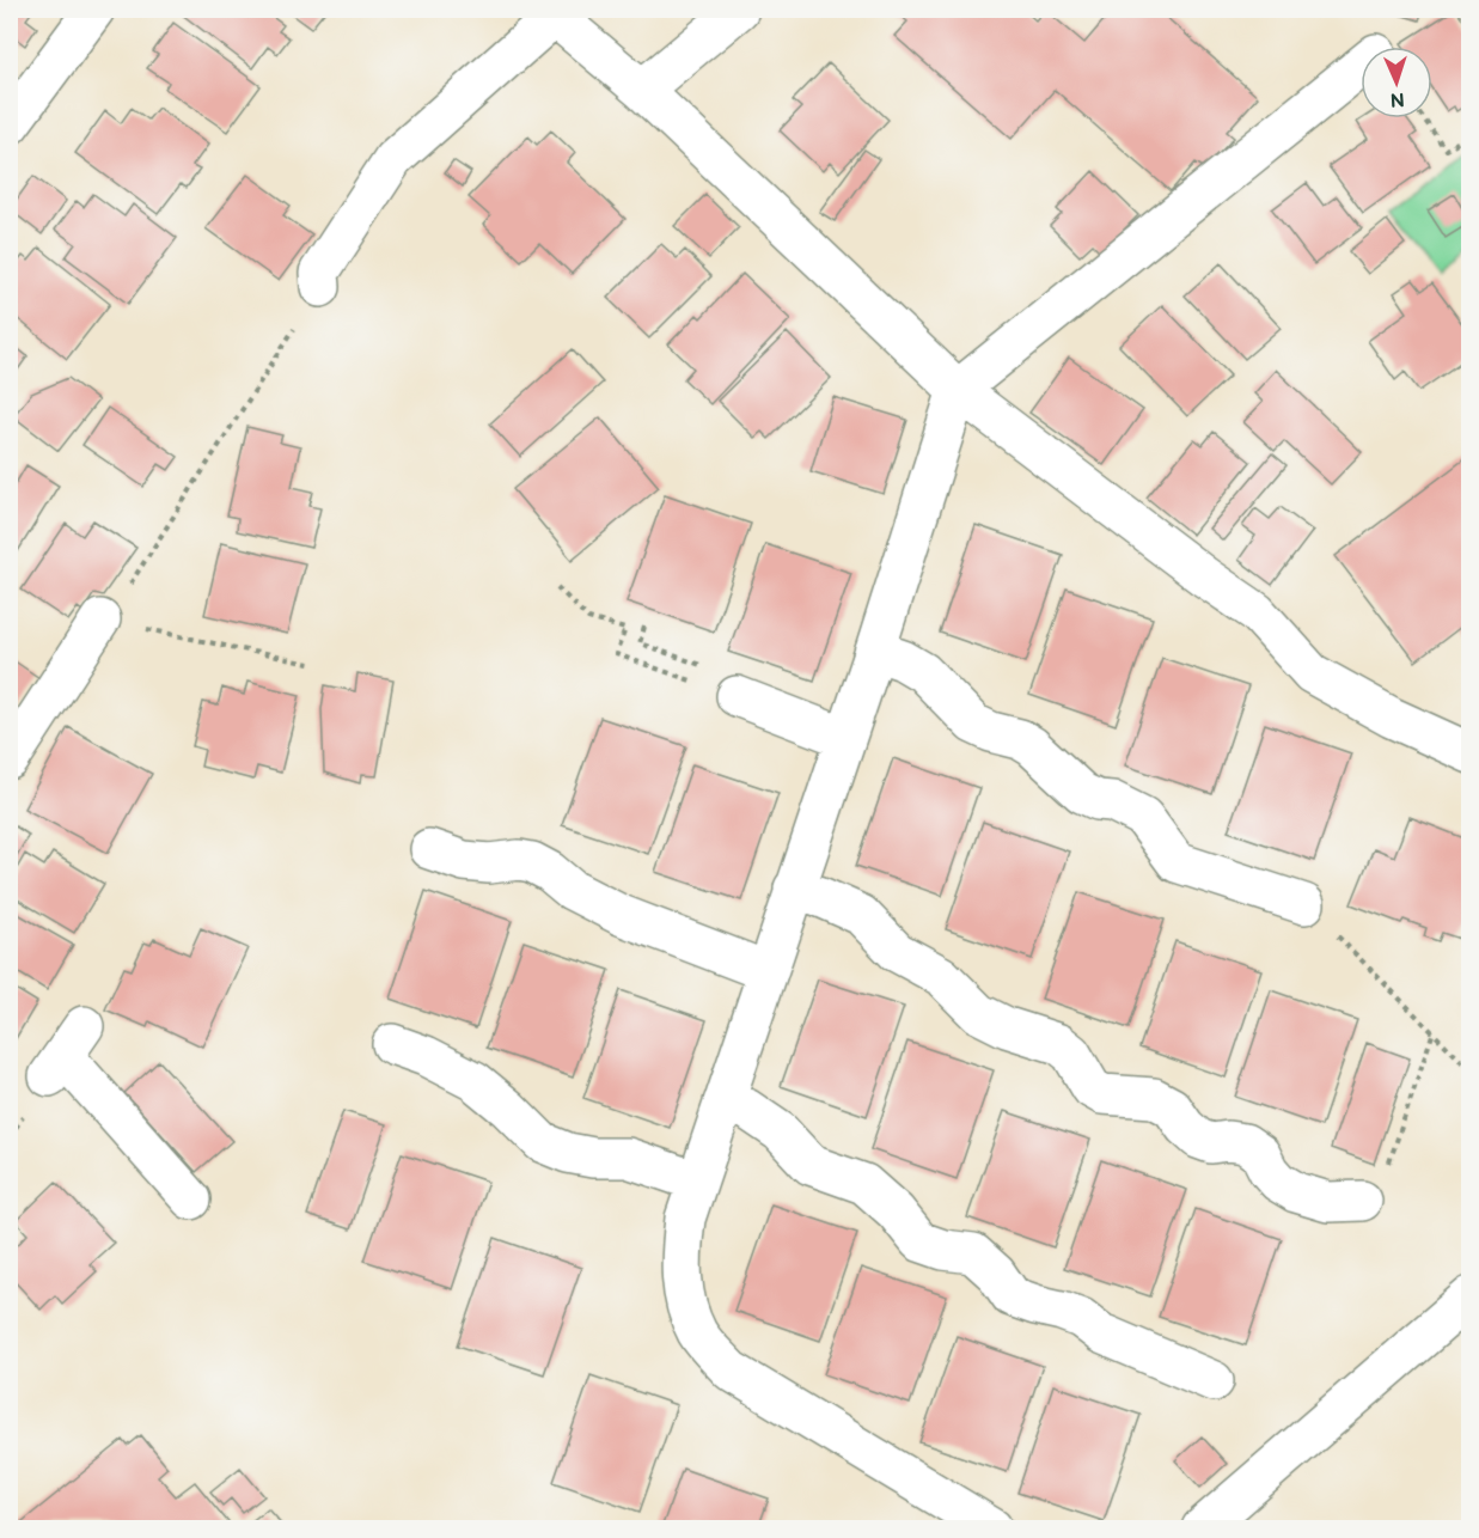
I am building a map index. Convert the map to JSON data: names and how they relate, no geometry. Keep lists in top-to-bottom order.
{
  "north": "bottom"
}
